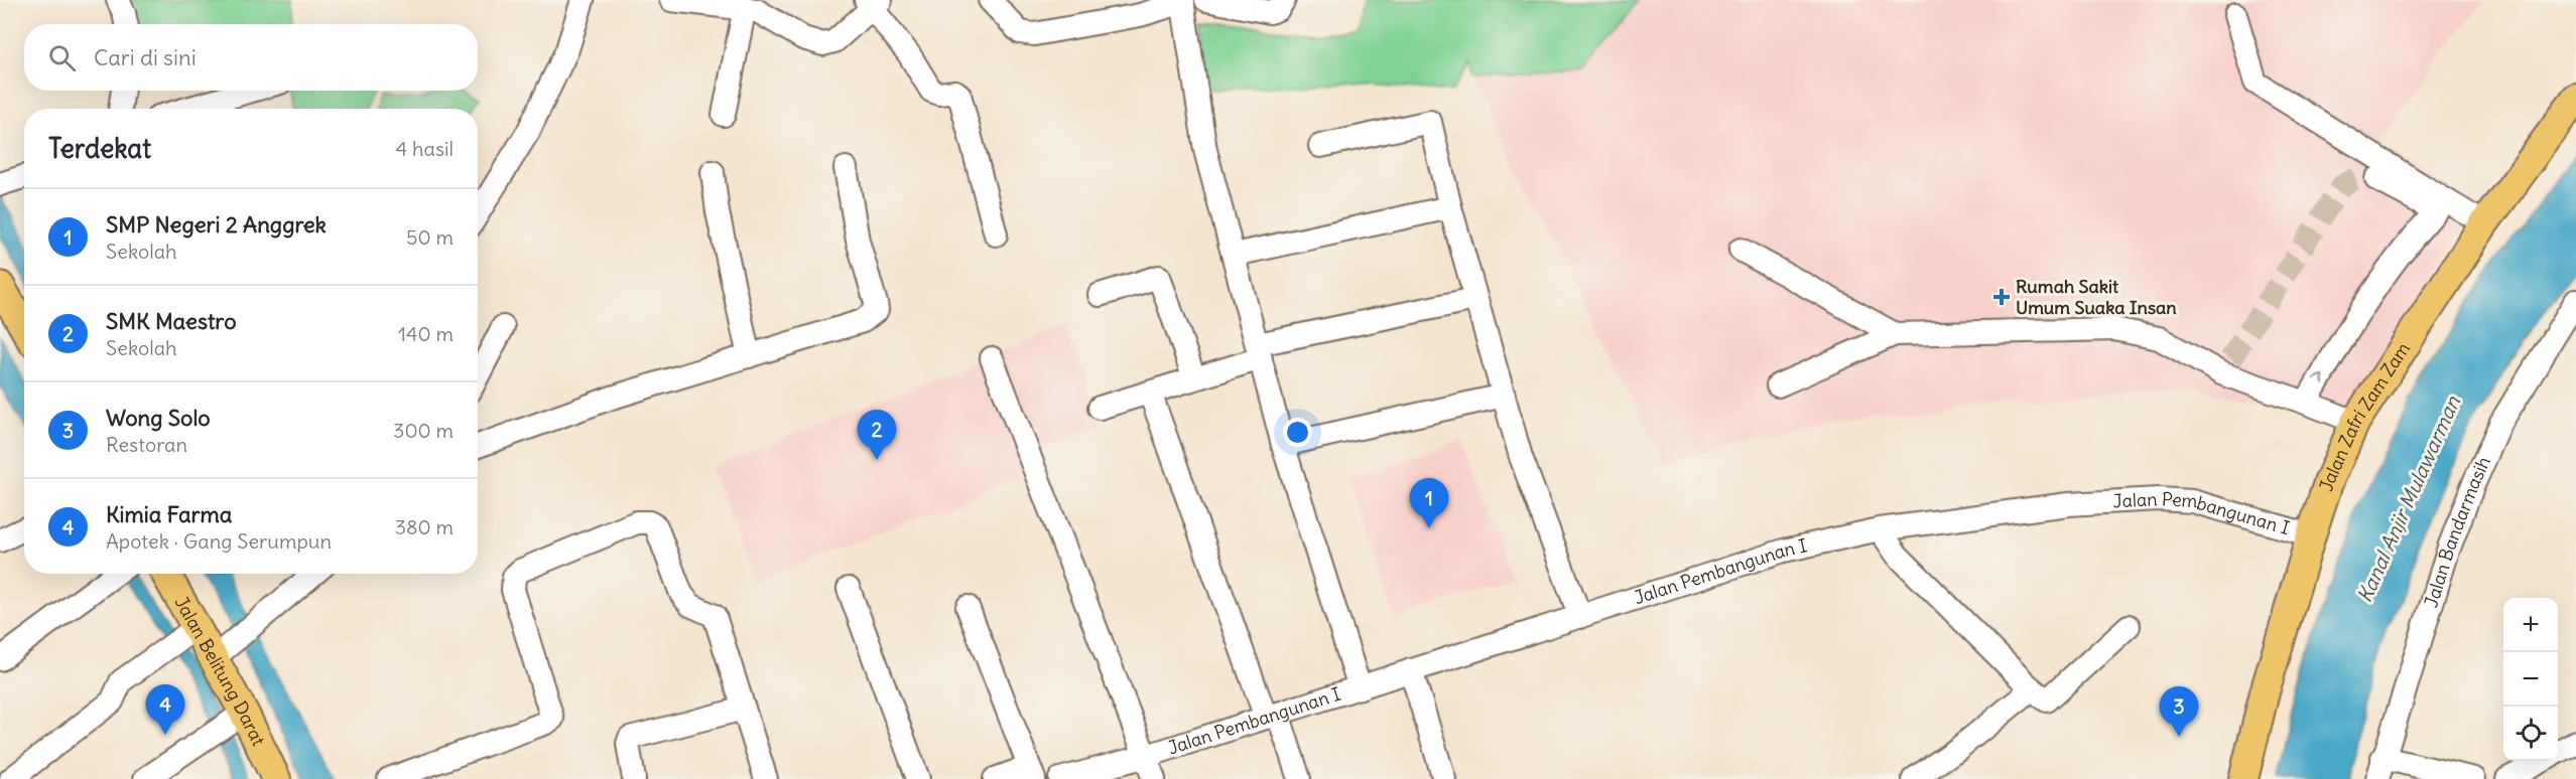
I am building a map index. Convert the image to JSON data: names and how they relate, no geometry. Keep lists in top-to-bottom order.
{
  "streets": {
    "main road": ["Jalan Zafri Zam Zam", "Jalan Belitung Darat"],
    "street": ["Jalan Pembangunan I", "Jalan Bandarmasih"]
  },
  "crossings": [
    ["Jalan Zafri Zam Zam", "Jalan Pembangunan I"]
  ],
  "water": ["Kanal Anjir Mulawarman"],
  "places": {
    "health": ["Rumah Sakit Umum Suaka Insan"]
  },
  "page": {
    "search": "Cari di sini",
    "heading": ["Terdekat", "4 hasil"],
    "list": [
      {
        "mark": "1",
        "name": "SMP Negeri 2 Anggrek",
        "note": "Sekolah",
        "value": "50 m"
      },
      {
        "mark": "2",
        "name": "SMK Maestro",
        "note": "Sekolah",
        "value": "140 m"
      },
      {
        "mark": "3",
        "name": "Wong Solo",
        "note": "Restoran",
        "value": "300 m"
      },
      {
        "mark": "4",
        "name": "Kimia Farma",
        "note": "Apotek · Gang Serumpun",
        "value": "380 m"
      }
    ],
    "pins": [
      "2",
      "1",
      "4",
      "3"
    ],
    "map_buttons": ["+", "−"]
  }
}
